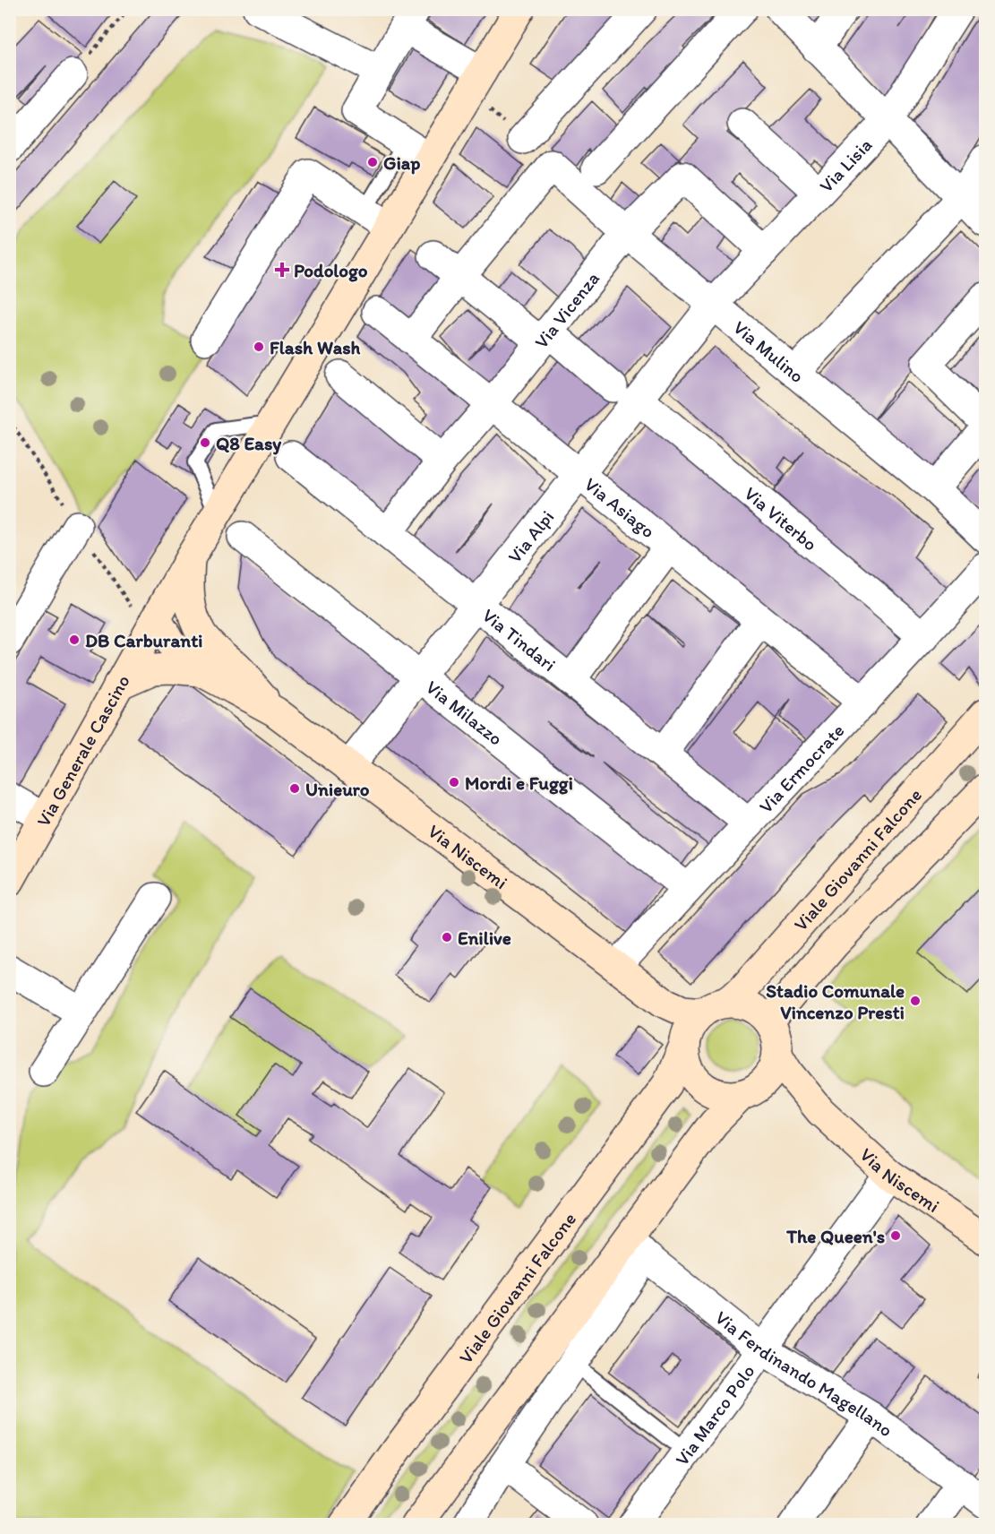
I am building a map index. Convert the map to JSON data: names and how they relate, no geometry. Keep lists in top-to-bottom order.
{
  "streets": {
    "street": [
      "Via Lisia",
      "Via Vicenza",
      "Via Mulino",
      "Via Asiago",
      "Via Viterbo",
      "Via Alpi",
      "Via Tindari",
      "Via Milazzo",
      "Via Generale Cascino",
      "Via Ermocrate",
      "Via Niscemi",
      "Viale Giovanni Falcone",
      "Via Ferdinando Magellano",
      "Via Marco Polo"
    ]
  },
  "crossings": [
    ["Via Lisia", "Via Vicenza"],
    ["Via Lisia", "Via Mulino"],
    ["Via Lisia", "Via Alpi"],
    ["Via Vicenza", "Via Mulino"],
    ["Via Vicenza", "Via Asiago"],
    ["Via Vicenza", "Via Tindari"],
    ["Via Mulino", "Via Alpi"],
    ["Via Asiago", "Via Alpi"],
    ["Via Asiago", "Via Ermocrate"],
    ["Via Viterbo", "Via Alpi"],
    ["Via Viterbo", "Via Ermocrate"],
    ["Via Alpi", "Via Tindari"],
    ["Via Alpi", "Via Milazzo"],
    ["Via Alpi", "Via Niscemi"],
    ["Via Tindari", "Via Ermocrate"],
    ["Via Milazzo", "Via Ermocrate"],
    ["Via Ermocrate", "Via Niscemi"],
    ["Via Niscemi", "Viale Giovanni Falcone"],
    ["Via Niscemi", "Via Marco Polo"],
    ["Via Ferdinando Magellano", "Via Marco Polo"]
  ],
  "places": {
    "other": [
      "Giap",
      "Flash Wash",
      "Q8 Easy",
      "DB Carburanti",
      "Mordi e Fuggi",
      "Unieuro",
      "Enilive",
      "Stadio Comunale Vincenzo Presti",
      "The Queen's"
    ],
    "health": ["Podologo"]
  }
}
